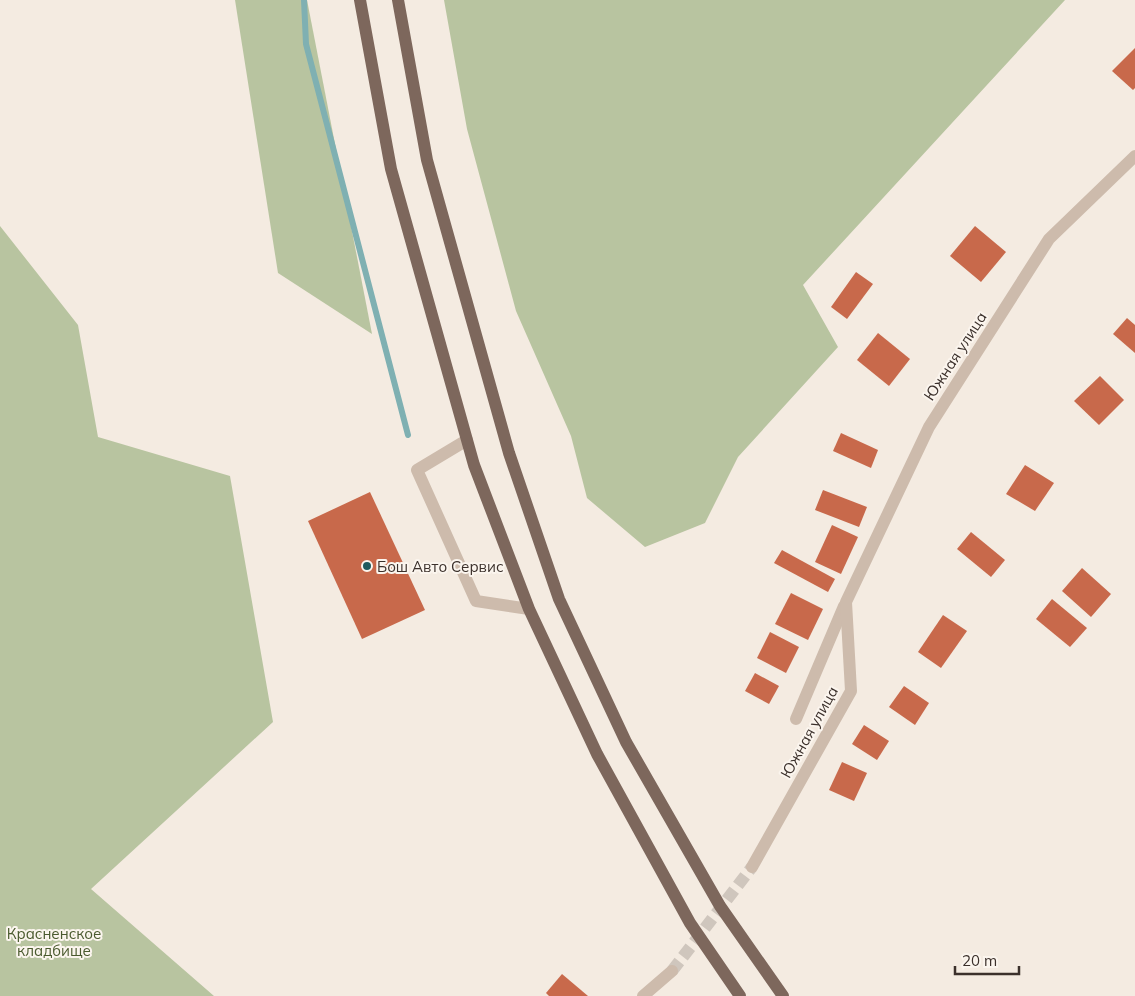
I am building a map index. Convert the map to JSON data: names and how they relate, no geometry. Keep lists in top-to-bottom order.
{
  "streets": {
    "street": ["Южная улица"]
  },
  "parks": ["Красненское кладбище"],
  "places": ["Бош Авто Сервис"],
  "scale_bar": "20 m"
}
